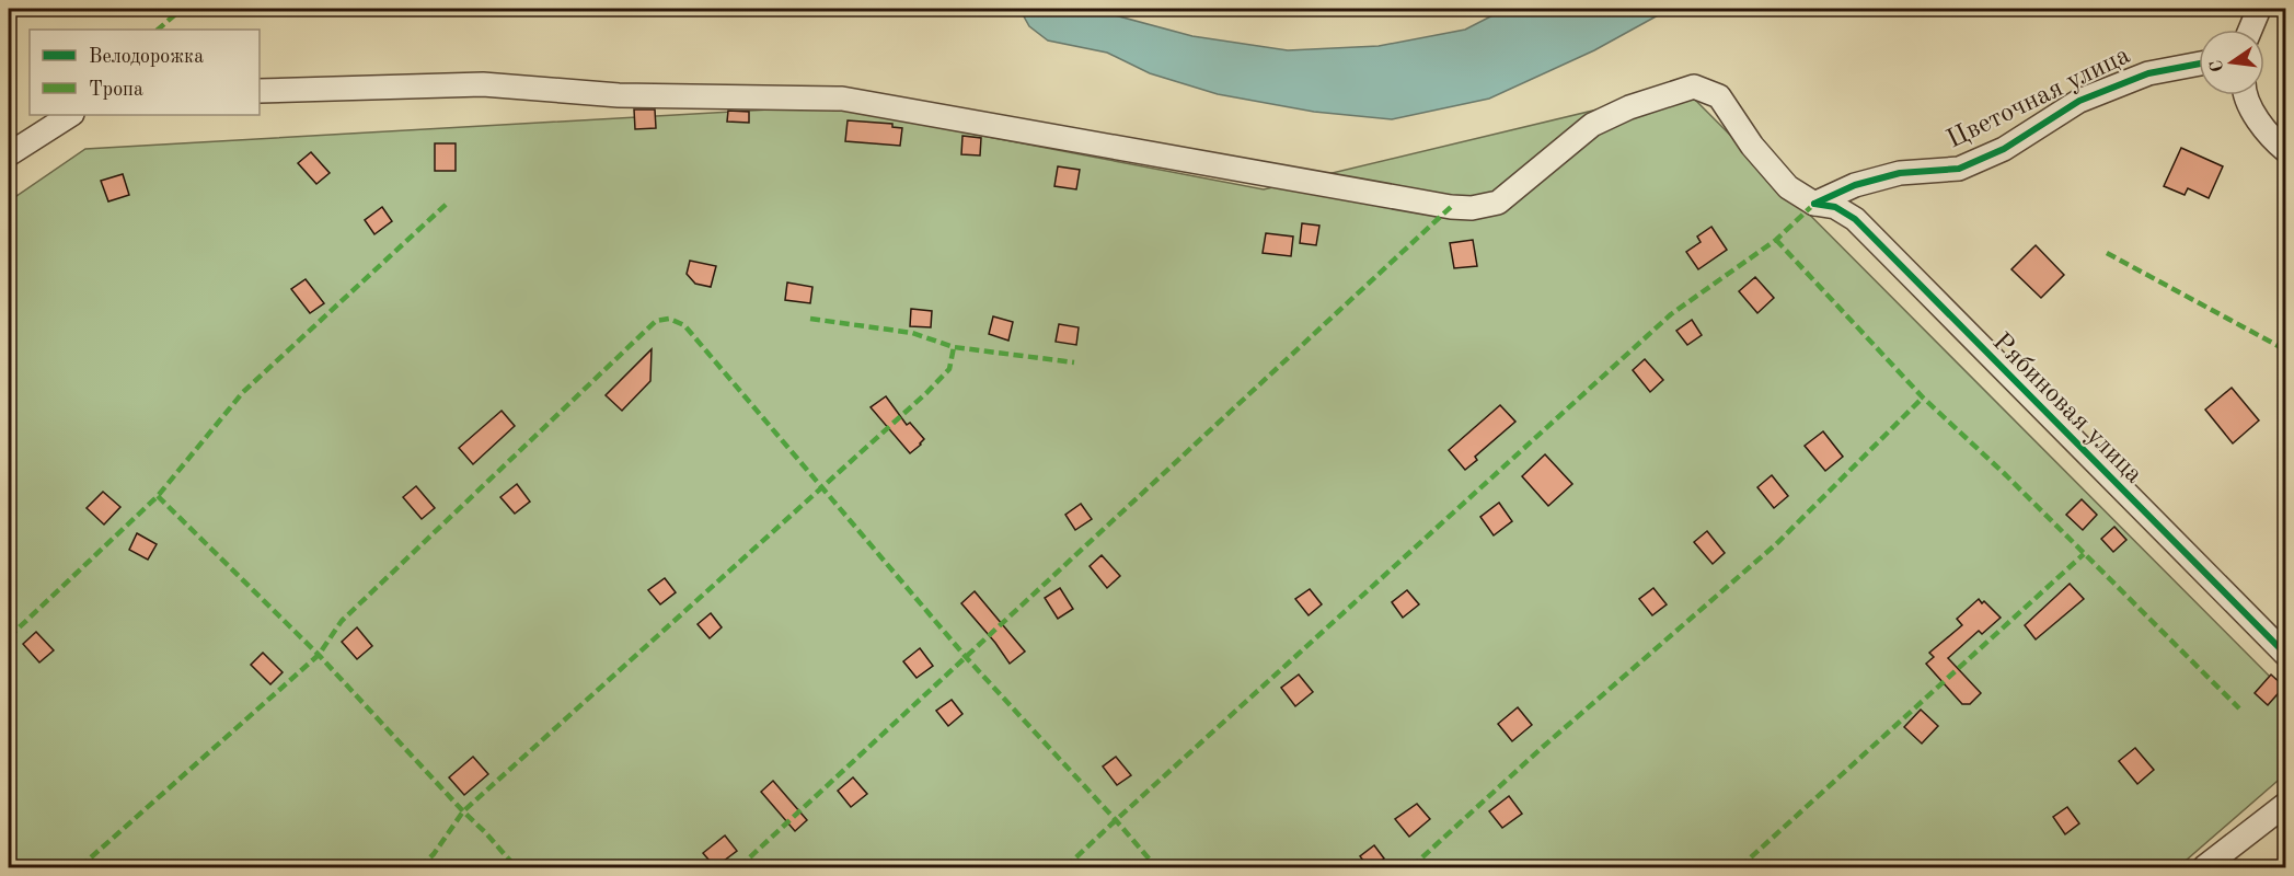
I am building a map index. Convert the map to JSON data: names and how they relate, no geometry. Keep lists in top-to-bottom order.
{
  "streets": {
    "street": ["Цветочная улица", "Рябиновая улица"]
  },
  "crossings": [
    ["Цветочная улица", "Рябиновая улица"]
  ],
  "legend": ["Велодорожка", "Тропа"],
  "north": "left"
}
